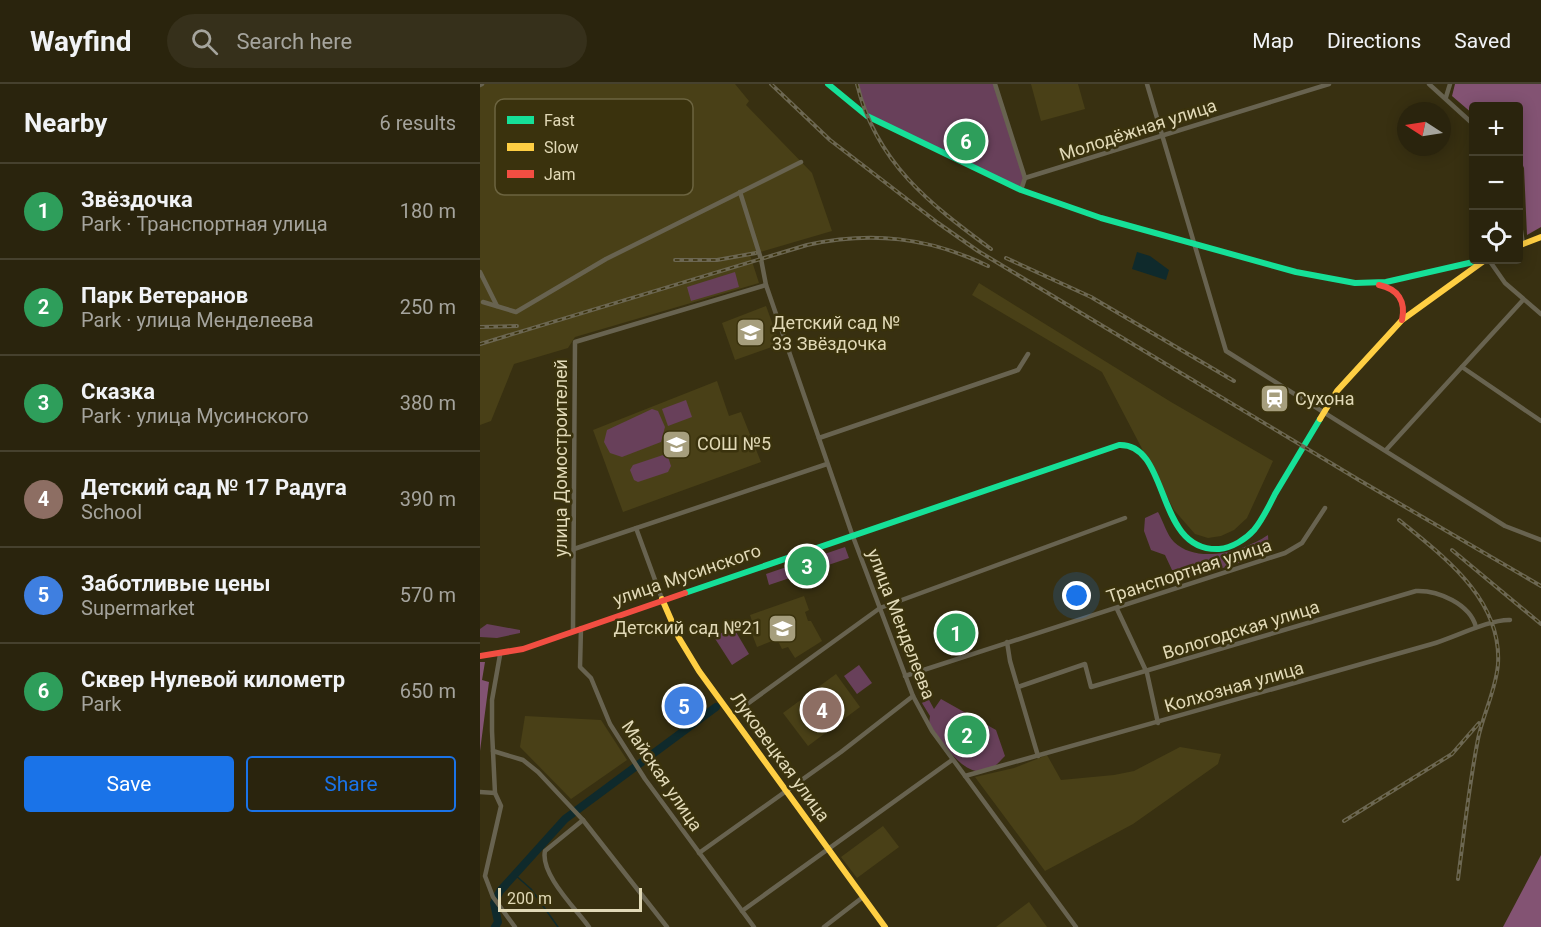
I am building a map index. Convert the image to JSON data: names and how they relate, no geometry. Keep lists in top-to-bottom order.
{
  "streets": {
    "street": [
      "Молодёжная улица",
      "улица Домостроителей",
      "Транспортная улица",
      "улица Мусинского",
      "улица Менделеева",
      "Вологодская улица",
      "Колхозная улица",
      "Луковецкая улица",
      "Майская улица"
    ]
  },
  "crossings": [
    ["улица Домостроителей", "улица Мусинского"],
    ["улица Домостроителей", "улица Менделеева"],
    ["Транспортная улица", "улица Менделеева"],
    ["улица Мусинского", "улица Менделеева"],
    ["улица Мусинского", "Луковецкая улица"],
    ["улица Мусинского", "Майская улица"],
    ["улица Менделеева", "Колхозная улица"],
    ["Вологодская улица", "Колхозная улица"]
  ],
  "places": {
    "school or university": ["Детский сад № 33 Звёздочка", "СОШ №5", "Детский сад №21"],
    "station": ["Сухона"]
  },
  "legend": ["Fast", "Slow", "Jam"],
  "scale_bar": "200 m",
  "north": "left",
  "page": {
    "header": "Wayfind",
    "search": "Search here",
    "nav": ["Map", "Directions", "Saved"],
    "heading": ["Nearby", "6 results"],
    "map_buttons": ["+", "−"],
    "pins": [
      "6",
      "3",
      "1",
      "5",
      "4",
      "2"
    ],
    "list": [
      {
        "mark": "1",
        "name": "Звёздочка",
        "note": "Park · Транспортная улица",
        "value": "180 m"
      },
      {
        "mark": "2",
        "name": "Парк Ветеранов",
        "note": "Park · улица Менделеева",
        "value": "250 m"
      },
      {
        "mark": "3",
        "name": "Сказка",
        "note": "Park · улица Мусинского",
        "value": "380 m"
      },
      {
        "mark": "4",
        "name": "Детский сад № 17 Радуга",
        "note": "School",
        "value": "390 m"
      },
      {
        "mark": "5",
        "name": "Заботливые цены",
        "note": "Supermarket",
        "value": "570 m"
      },
      {
        "mark": "6",
        "name": "Сквер Нулевой километр",
        "note": "Park",
        "value": "650 m"
      }
    ],
    "buttons": ["Save", "Share"],
    "scale": "200 m"
  }
}
